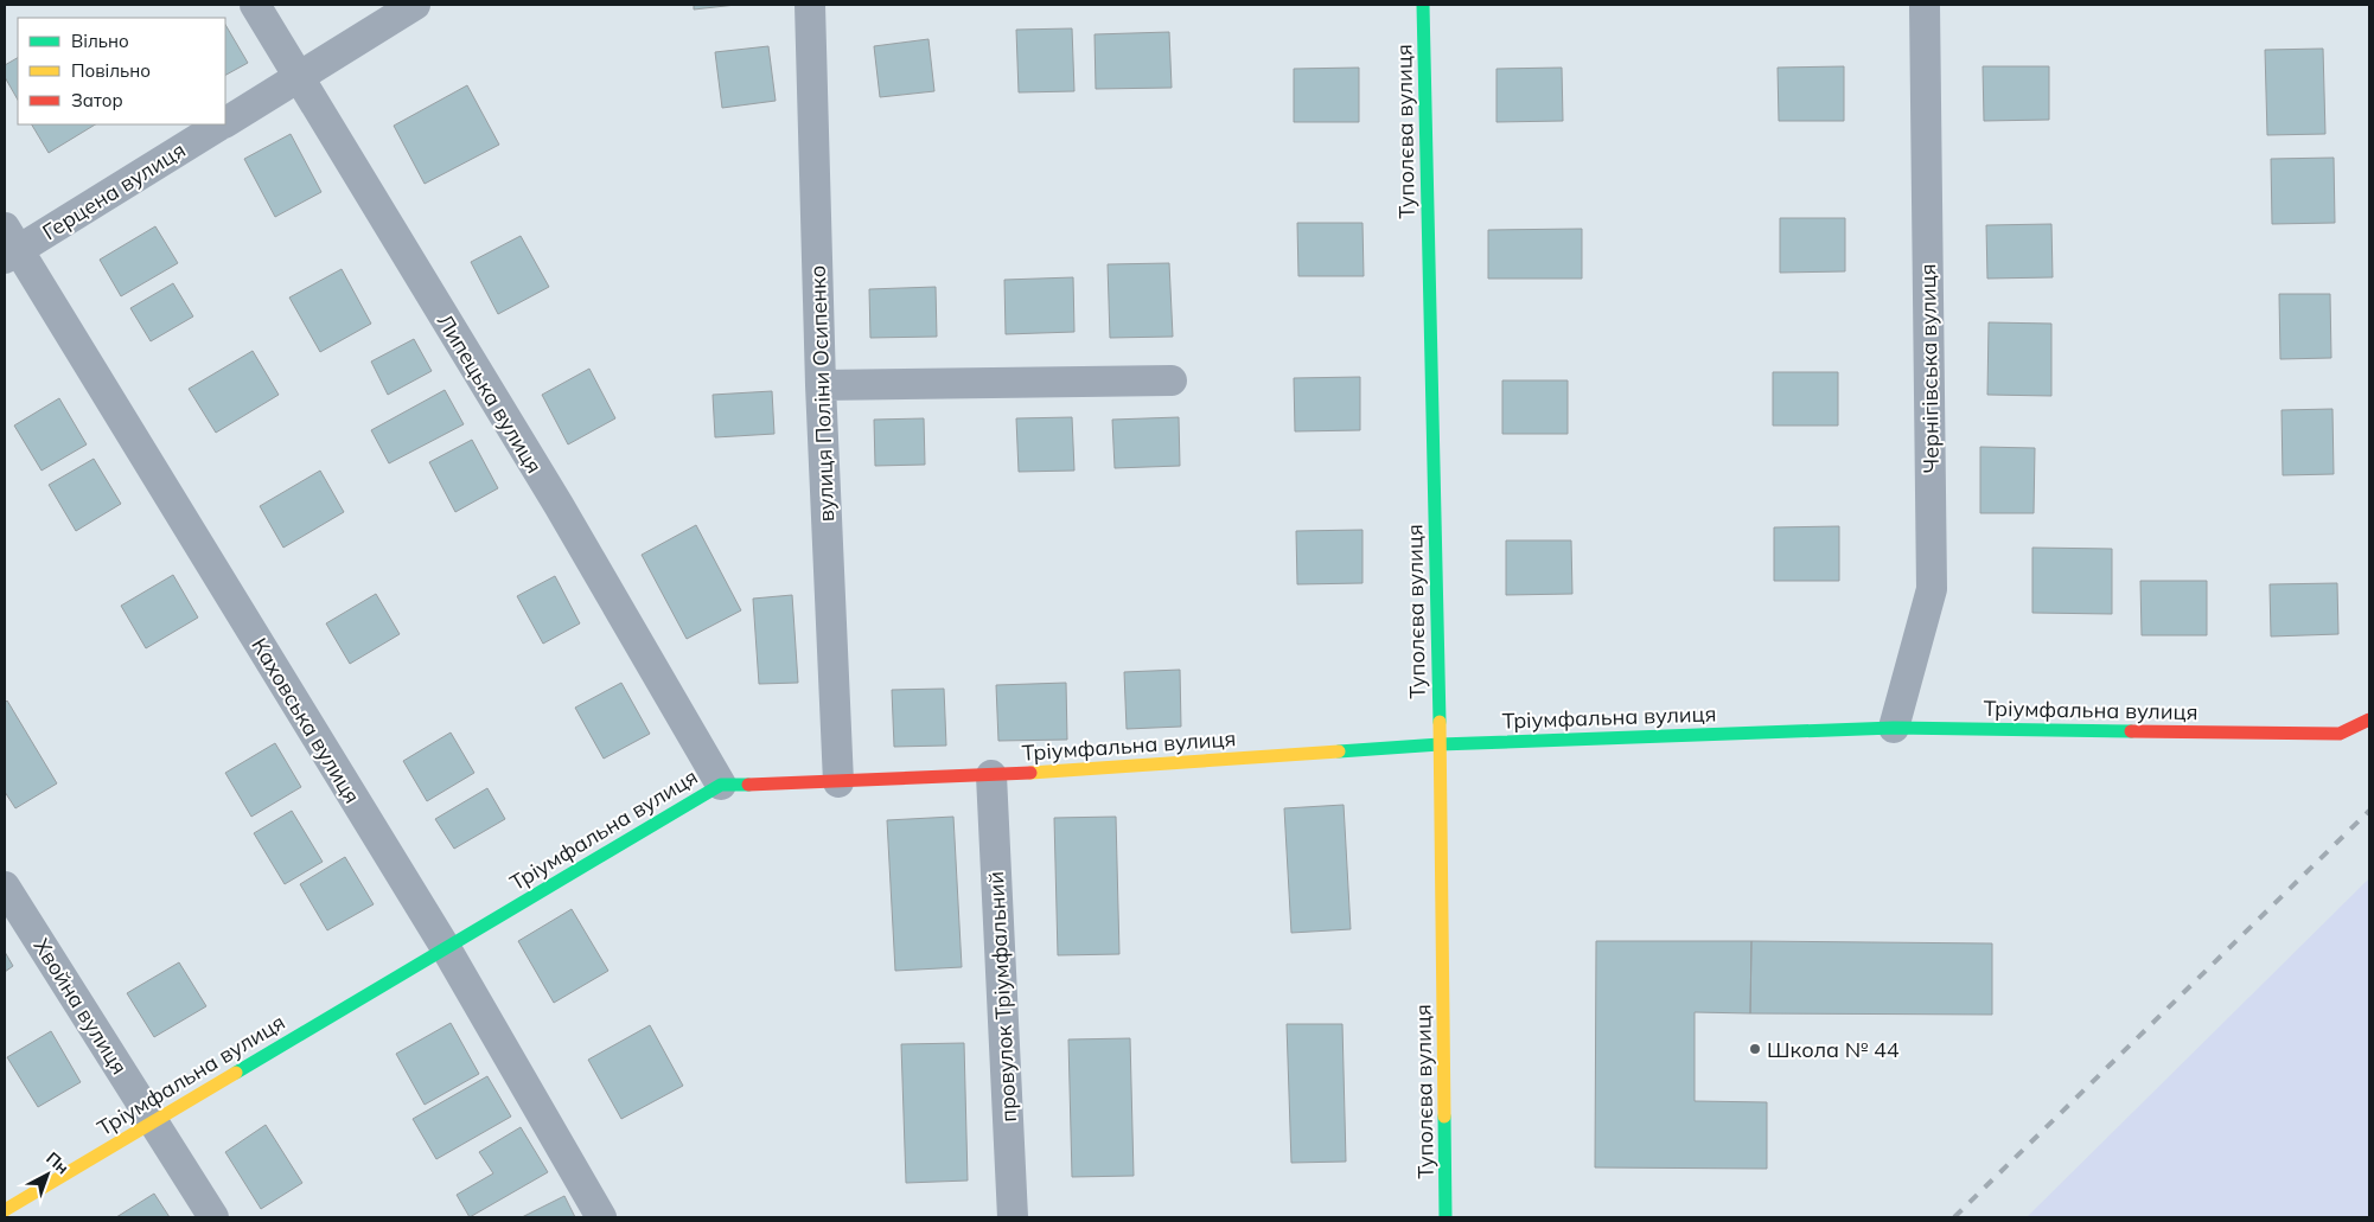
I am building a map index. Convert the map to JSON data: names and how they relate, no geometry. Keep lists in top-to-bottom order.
{
  "streets": {
    "street": [
      "Туполєва вулиця",
      "Герцена вулиця",
      "Чернігівська вулиця",
      "Липецька вулиця",
      "вулиця Поліни Осипенко",
      "Тріумфальна вулиця",
      "Каховська вулиця",
      "провулок Тріумфальний",
      "Хвойна вулиця"
    ]
  },
  "crossings": [
    ["Туполєва вулиця", "Тріумфальна вулиця"],
    ["Герцена вулиця", "Липецька вулиця"],
    ["Герцена вулиця", "Каховська вулиця"],
    ["Чернігівська вулиця", "Тріумфальна вулиця"],
    ["Липецька вулиця", "Тріумфальна вулиця"],
    ["вулиця Поліни Осипенко", "Тріумфальна вулиця"],
    ["Тріумфальна вулиця", "Каховська вулиця"],
    ["Тріумфальна вулиця", "провулок Тріумфальний"],
    ["Тріумфальна вулиця", "Хвойна вулиця"]
  ],
  "places": ["Школа № 44"],
  "legend": ["Вільно", "Повільно", "Затор"],
  "north": "top right"
}
